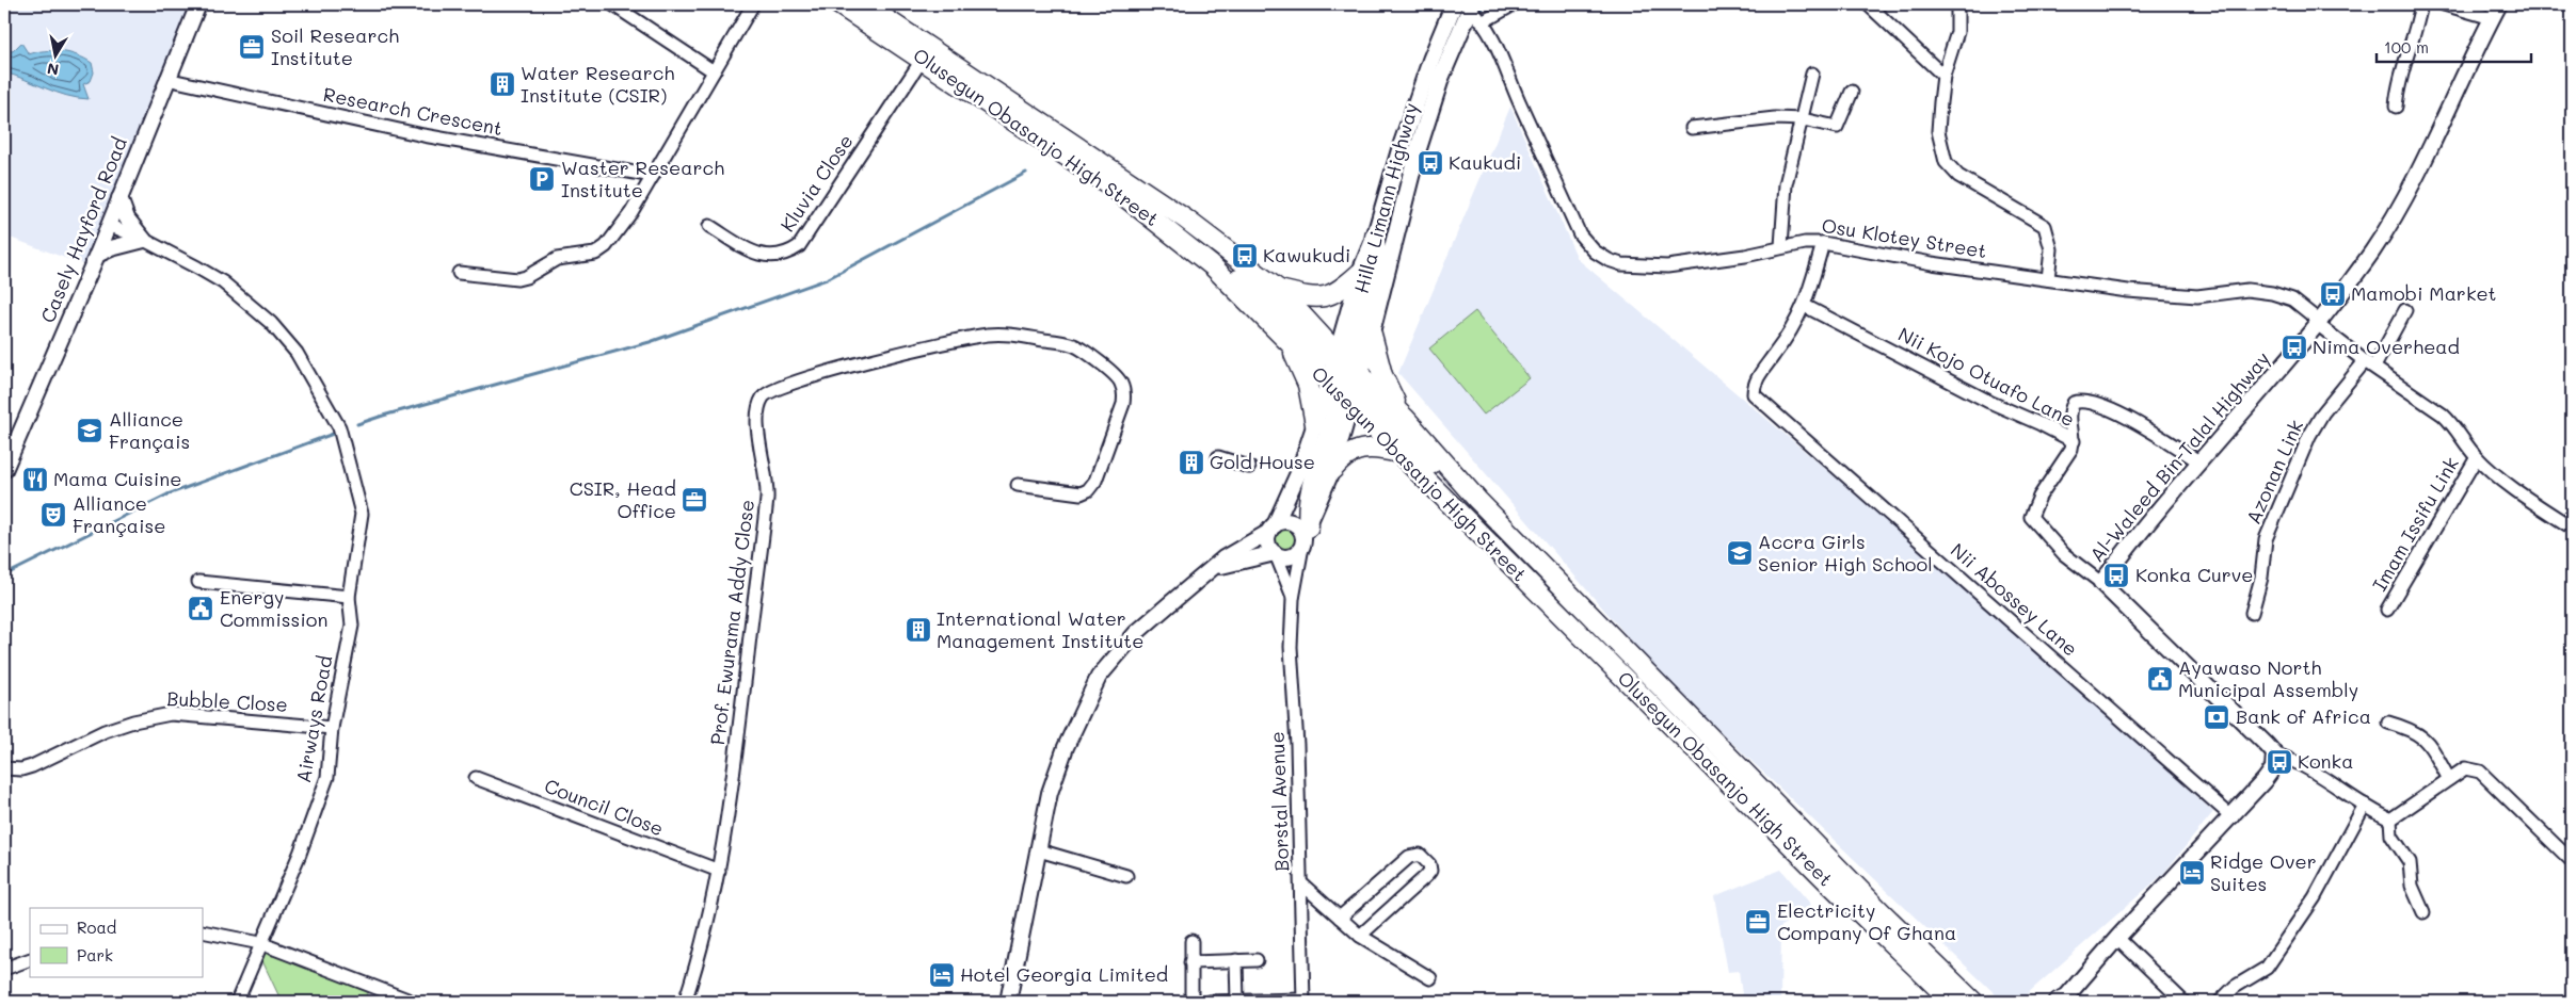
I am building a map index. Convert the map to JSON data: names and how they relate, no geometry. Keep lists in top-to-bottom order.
{
  "streets": {
    "main road": ["Olusegun Obasanjo High Street", "Hilla Limann Highway"],
    "street": [
      "Research Crescent",
      "Kluvia Close",
      "Casely Hayford Road",
      "Osu Klotey Street",
      "Nii Kojo Otuafo Lane",
      "Al-Waleed Bin-Talal Highway",
      "Azonan Link",
      "Imam Issifu Link",
      "Nii Abossey Lane",
      "Prof. Ewurama Addy Close",
      "Bubble Close",
      "Airways Road",
      "Borstal Avenue",
      "Council Close"
    ]
  },
  "crossings": [
    ["Research Crescent", "Casely Hayford Road"],
    ["Olusegun Obasanjo High Street", "Kluvia Close"],
    ["Olusegun Obasanjo High Street", "Hilla Limann Highway"],
    ["Hilla Limann Highway", "Osu Klotey Street"],
    ["Casely Hayford Road", "Airways Road"],
    ["Osu Klotey Street", "Al-Waleed Bin-Talal Highway"],
    ["Osu Klotey Street", "Azonan Link"],
    ["Osu Klotey Street", "Imam Issifu Link"],
    ["Osu Klotey Street", "Nii Abossey Lane"],
    ["Nii Kojo Otuafo Lane", "Al-Waleed Bin-Talal Highway"],
    ["Nii Kojo Otuafo Lane", "Nii Abossey Lane"],
    ["Prof. Ewurama Addy Close", "Council Close"],
    ["Bubble Close", "Airways Road"]
  ],
  "places": {
    "office": ["Soil Research Institute", "CSIR, Head Office", "Electricity Company Of Ghana"],
    "building": ["Water Research Institute (CSIR)", "Gold House", "International Water Management Institute"],
    "bus stop": [
      "Kaukudi",
      "Kawukudi",
      "Mamobi Market",
      "Nima Overhead",
      "Konka Curve",
      "Konka"
    ],
    "parking": ["Waster Research Institute"],
    "school or university": ["Alliance Français", "Accra Girls Senior High School"],
    "restaurant": ["Mama Cuisine"],
    "theatre": ["Alliance Française"],
    "public building": ["Energy Commission", "Ayawaso North Municipal Assembly"],
    "bank": ["Bank of Africa"],
    "hotel": ["Ridge Over Suites", "Hotel Georgia Limited"]
  },
  "legend": ["Road", "Park"],
  "scale_bar": "100 m",
  "north": "bottom"
}
